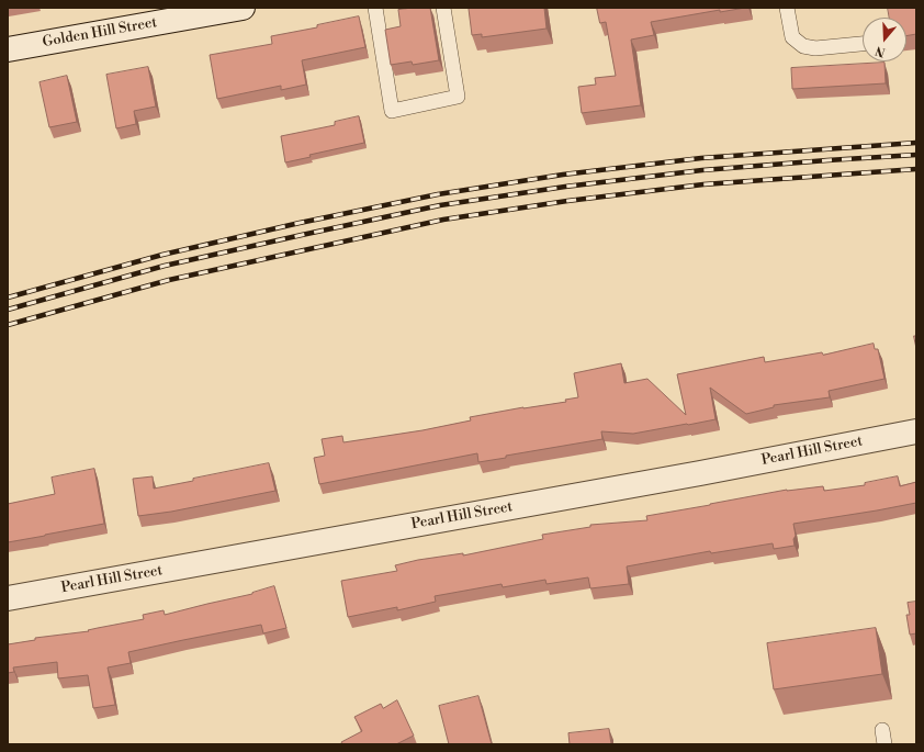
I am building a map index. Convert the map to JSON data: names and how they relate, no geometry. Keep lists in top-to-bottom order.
{
  "streets": {
    "street": ["Golden Hill Street", "Pearl Hill Street"]
  },
  "north": "bottom"
}
